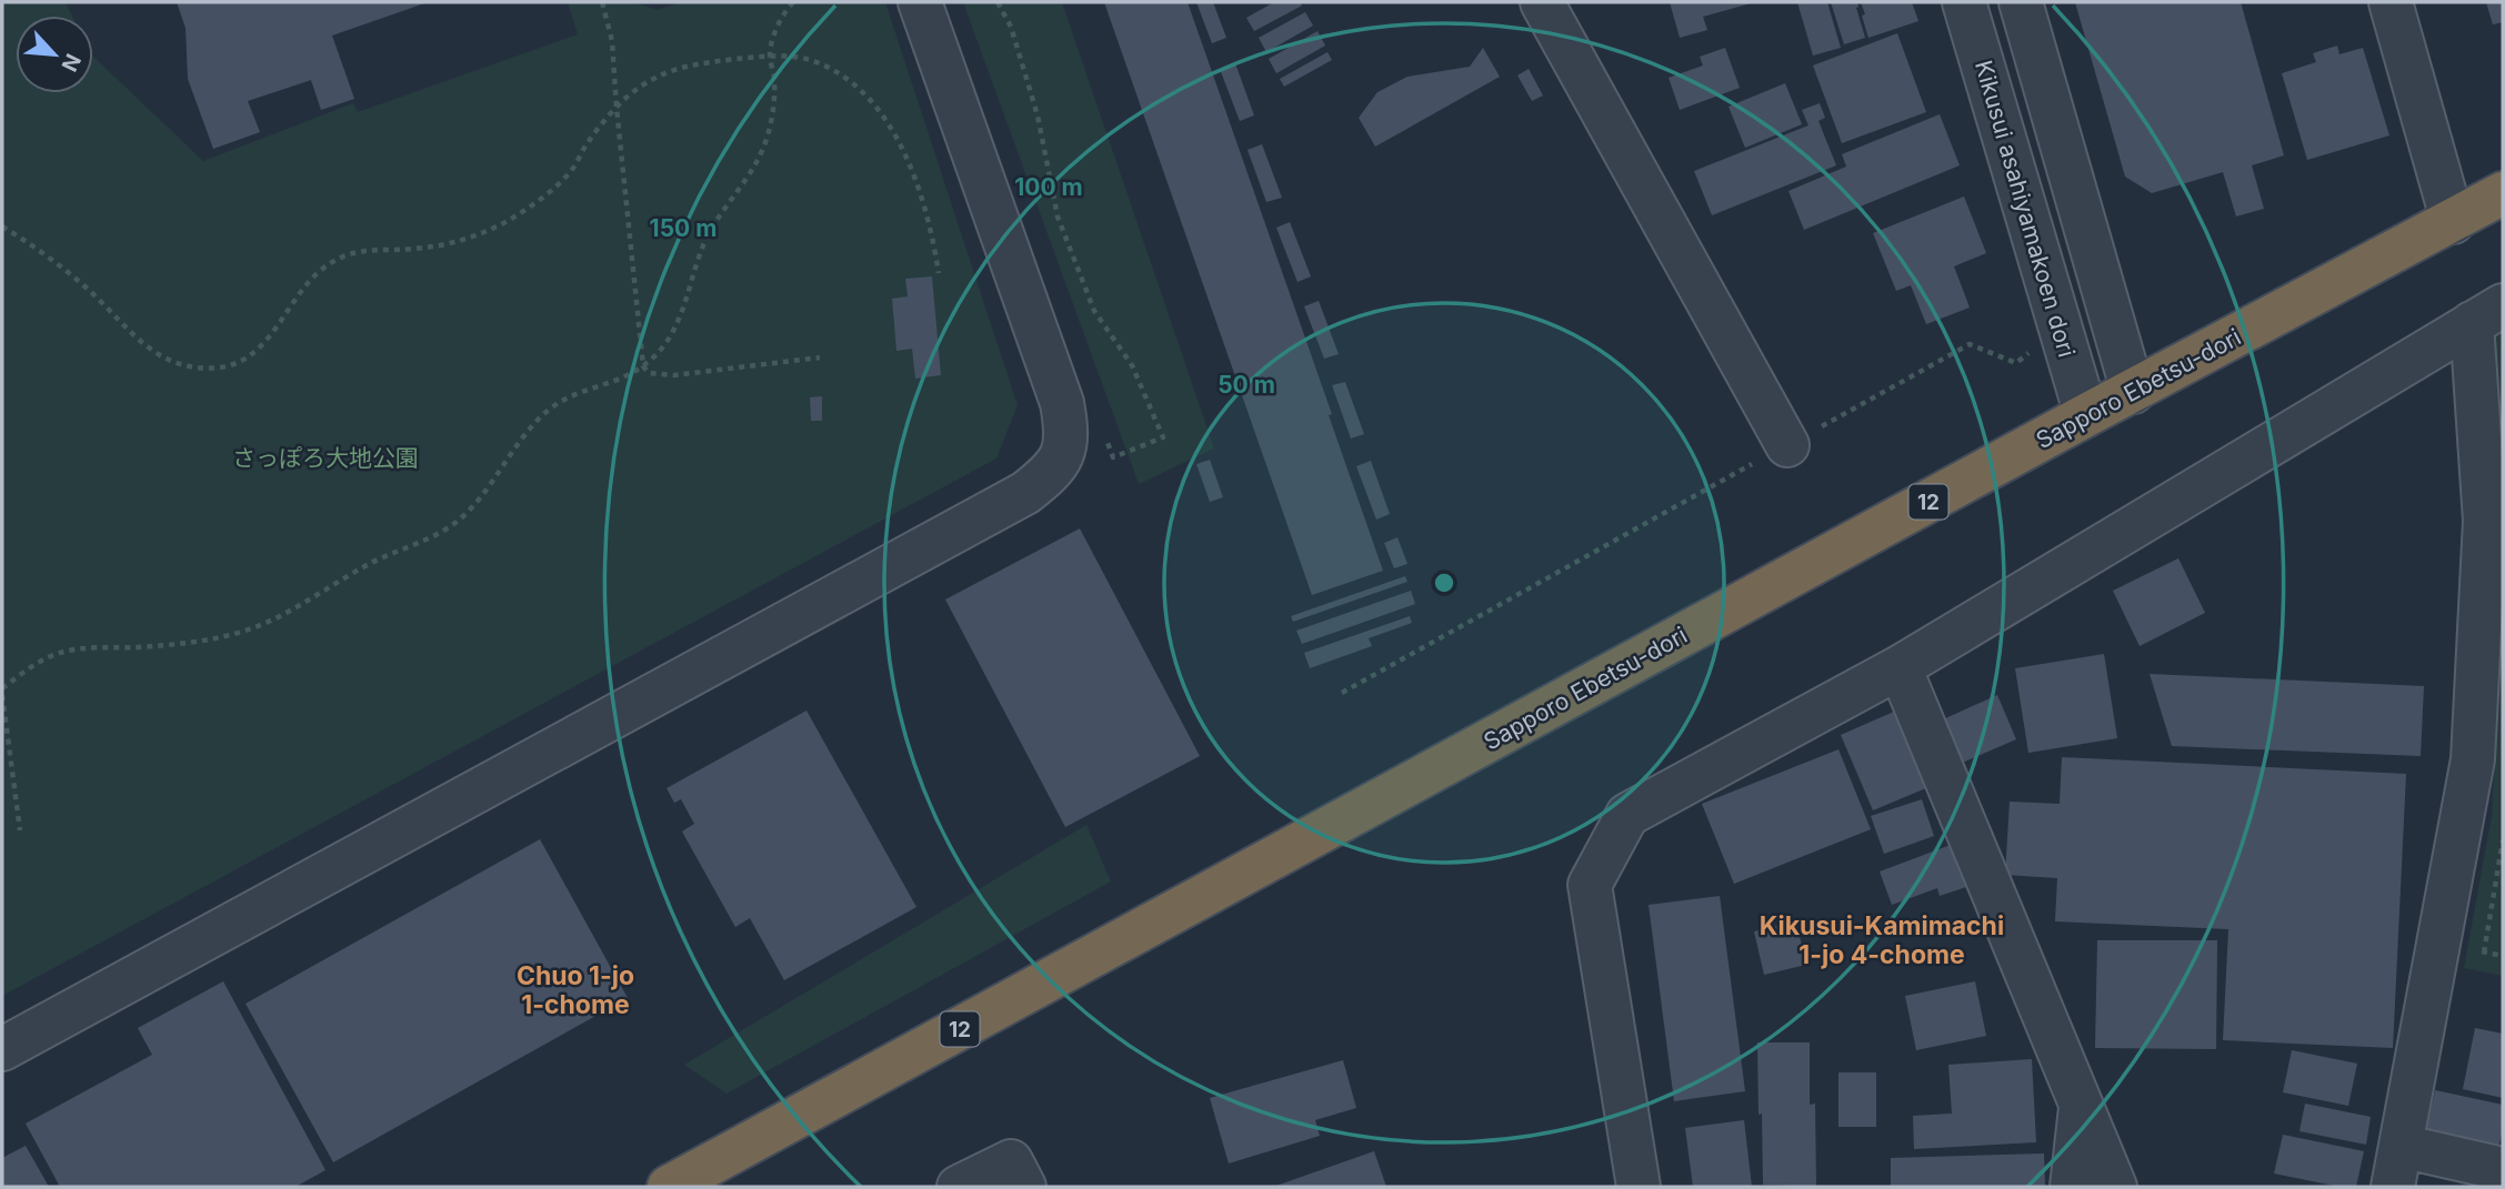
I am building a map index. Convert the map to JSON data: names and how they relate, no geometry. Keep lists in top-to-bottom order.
{
  "streets": {
    "highway": ["Sapporo Ebetsu-dori", "12"],
    "street": ["Kikusui asahiyamakoen dori"]
  },
  "crossings": [
    ["Kikusui asahiyamakoen dori", "Sapporo Ebetsu-dori"]
  ],
  "districts": ["Kikusui-Kamimachi 1-jo 4-chome", "Chuo 1-jo 1-chome"],
  "parks": ["さっぽろ大地公園"],
  "north": "bottom right",
  "rings": ["100 m", "150 m", "50 m"]
}
